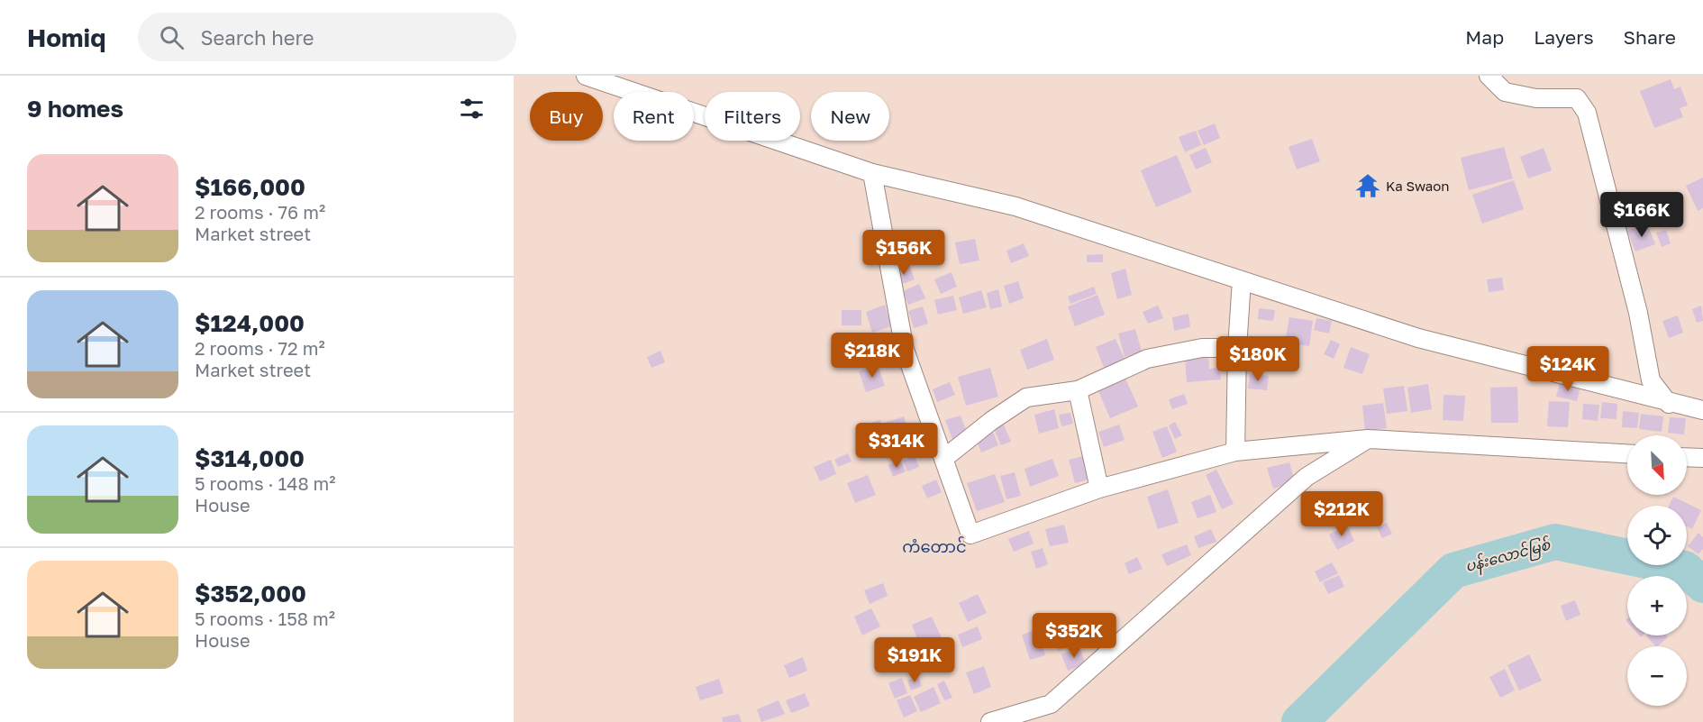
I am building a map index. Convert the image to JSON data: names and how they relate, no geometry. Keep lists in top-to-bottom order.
{
  "districts": ["ကံတောင်"],
  "water": ["ပန်းလောင်မြစ်"],
  "places": {
    "temple": ["Ka Swaon"]
  },
  "north": "bottom right",
  "page": {
    "header": "Homiq",
    "search": "Search here",
    "nav": ["Map", "Layers", "Share"],
    "heading": "9 homes",
    "chip": [
      "Buy",
      "Rent",
      "Filters",
      "New"
    ],
    "list": [
      {
        "name": "$166,000",
        "note": "2 rooms · 76 m² · Market street"
      },
      {
        "name": "$124,000",
        "note": "2 rooms · 72 m² · Market street"
      },
      {
        "name": "$314,000",
        "note": "5 rooms · 148 m² · House"
      },
      {
        "name": "$352,000",
        "note": "5 rooms · 158 m² · House"
      }
    ],
    "price": [
      "$166K",
      "$156K",
      "$218K",
      "$180K",
      "$124K",
      "$314K",
      "$212K",
      "$352K",
      "$191K"
    ],
    "map_buttons": ["+", "−"]
  }
}
